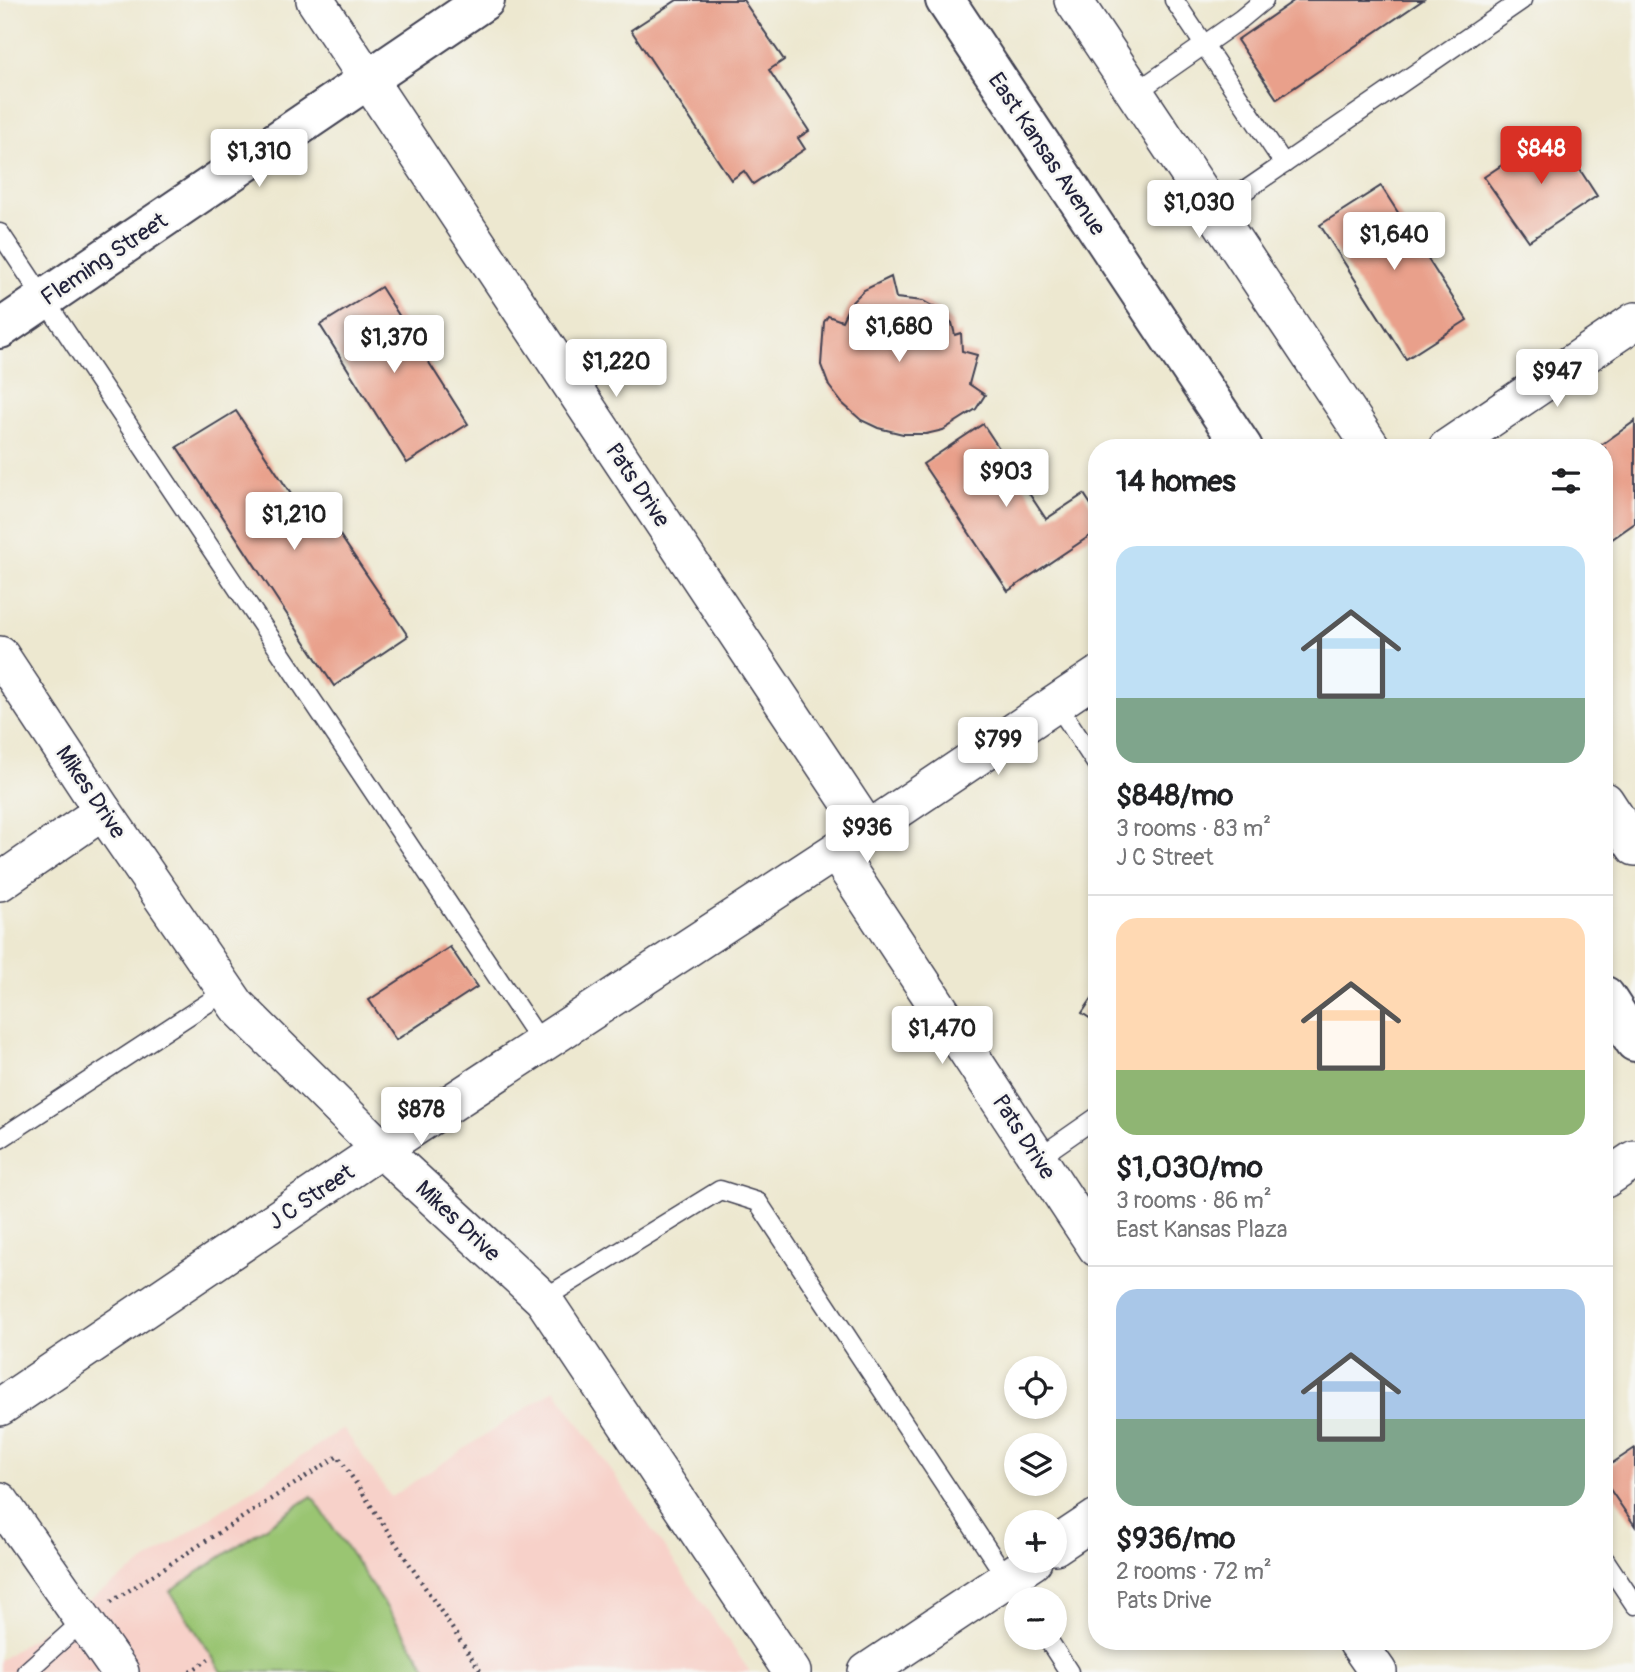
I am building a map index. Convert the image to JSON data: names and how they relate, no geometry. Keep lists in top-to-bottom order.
{
  "streets": {
    "main road": ["East Kansas Avenue", "Fleming Street"],
    "street": ["Pats Drive", "Mikes Drive", "J C Street"]
  },
  "crossings": [
    ["Fleming Street", "Pats Drive"],
    ["Pats Drive", "J C Street"],
    ["Mikes Drive", "J C Street"]
  ],
  "page": {
    "price": [
      "$848",
      "$1,310",
      "$1,030",
      "$1,640",
      "$1,680",
      "$1,370",
      "$1,220",
      "$947",
      "$903",
      "$1,210",
      "$799",
      "$936",
      "$1,470",
      "$878"
    ],
    "heading": "14 homes",
    "list": [
      {
        "name": "$848/mo",
        "note": "3 rooms · 83 m² · J C Street"
      },
      {
        "name": "$1,030/mo",
        "note": "3 rooms · 86 m² · East Kansas Plaza"
      },
      {
        "name": "$936/mo",
        "note": "2 rooms · 72 m² · Pats Drive"
      }
    ],
    "map_buttons": ["+", "−"]
  }
}
